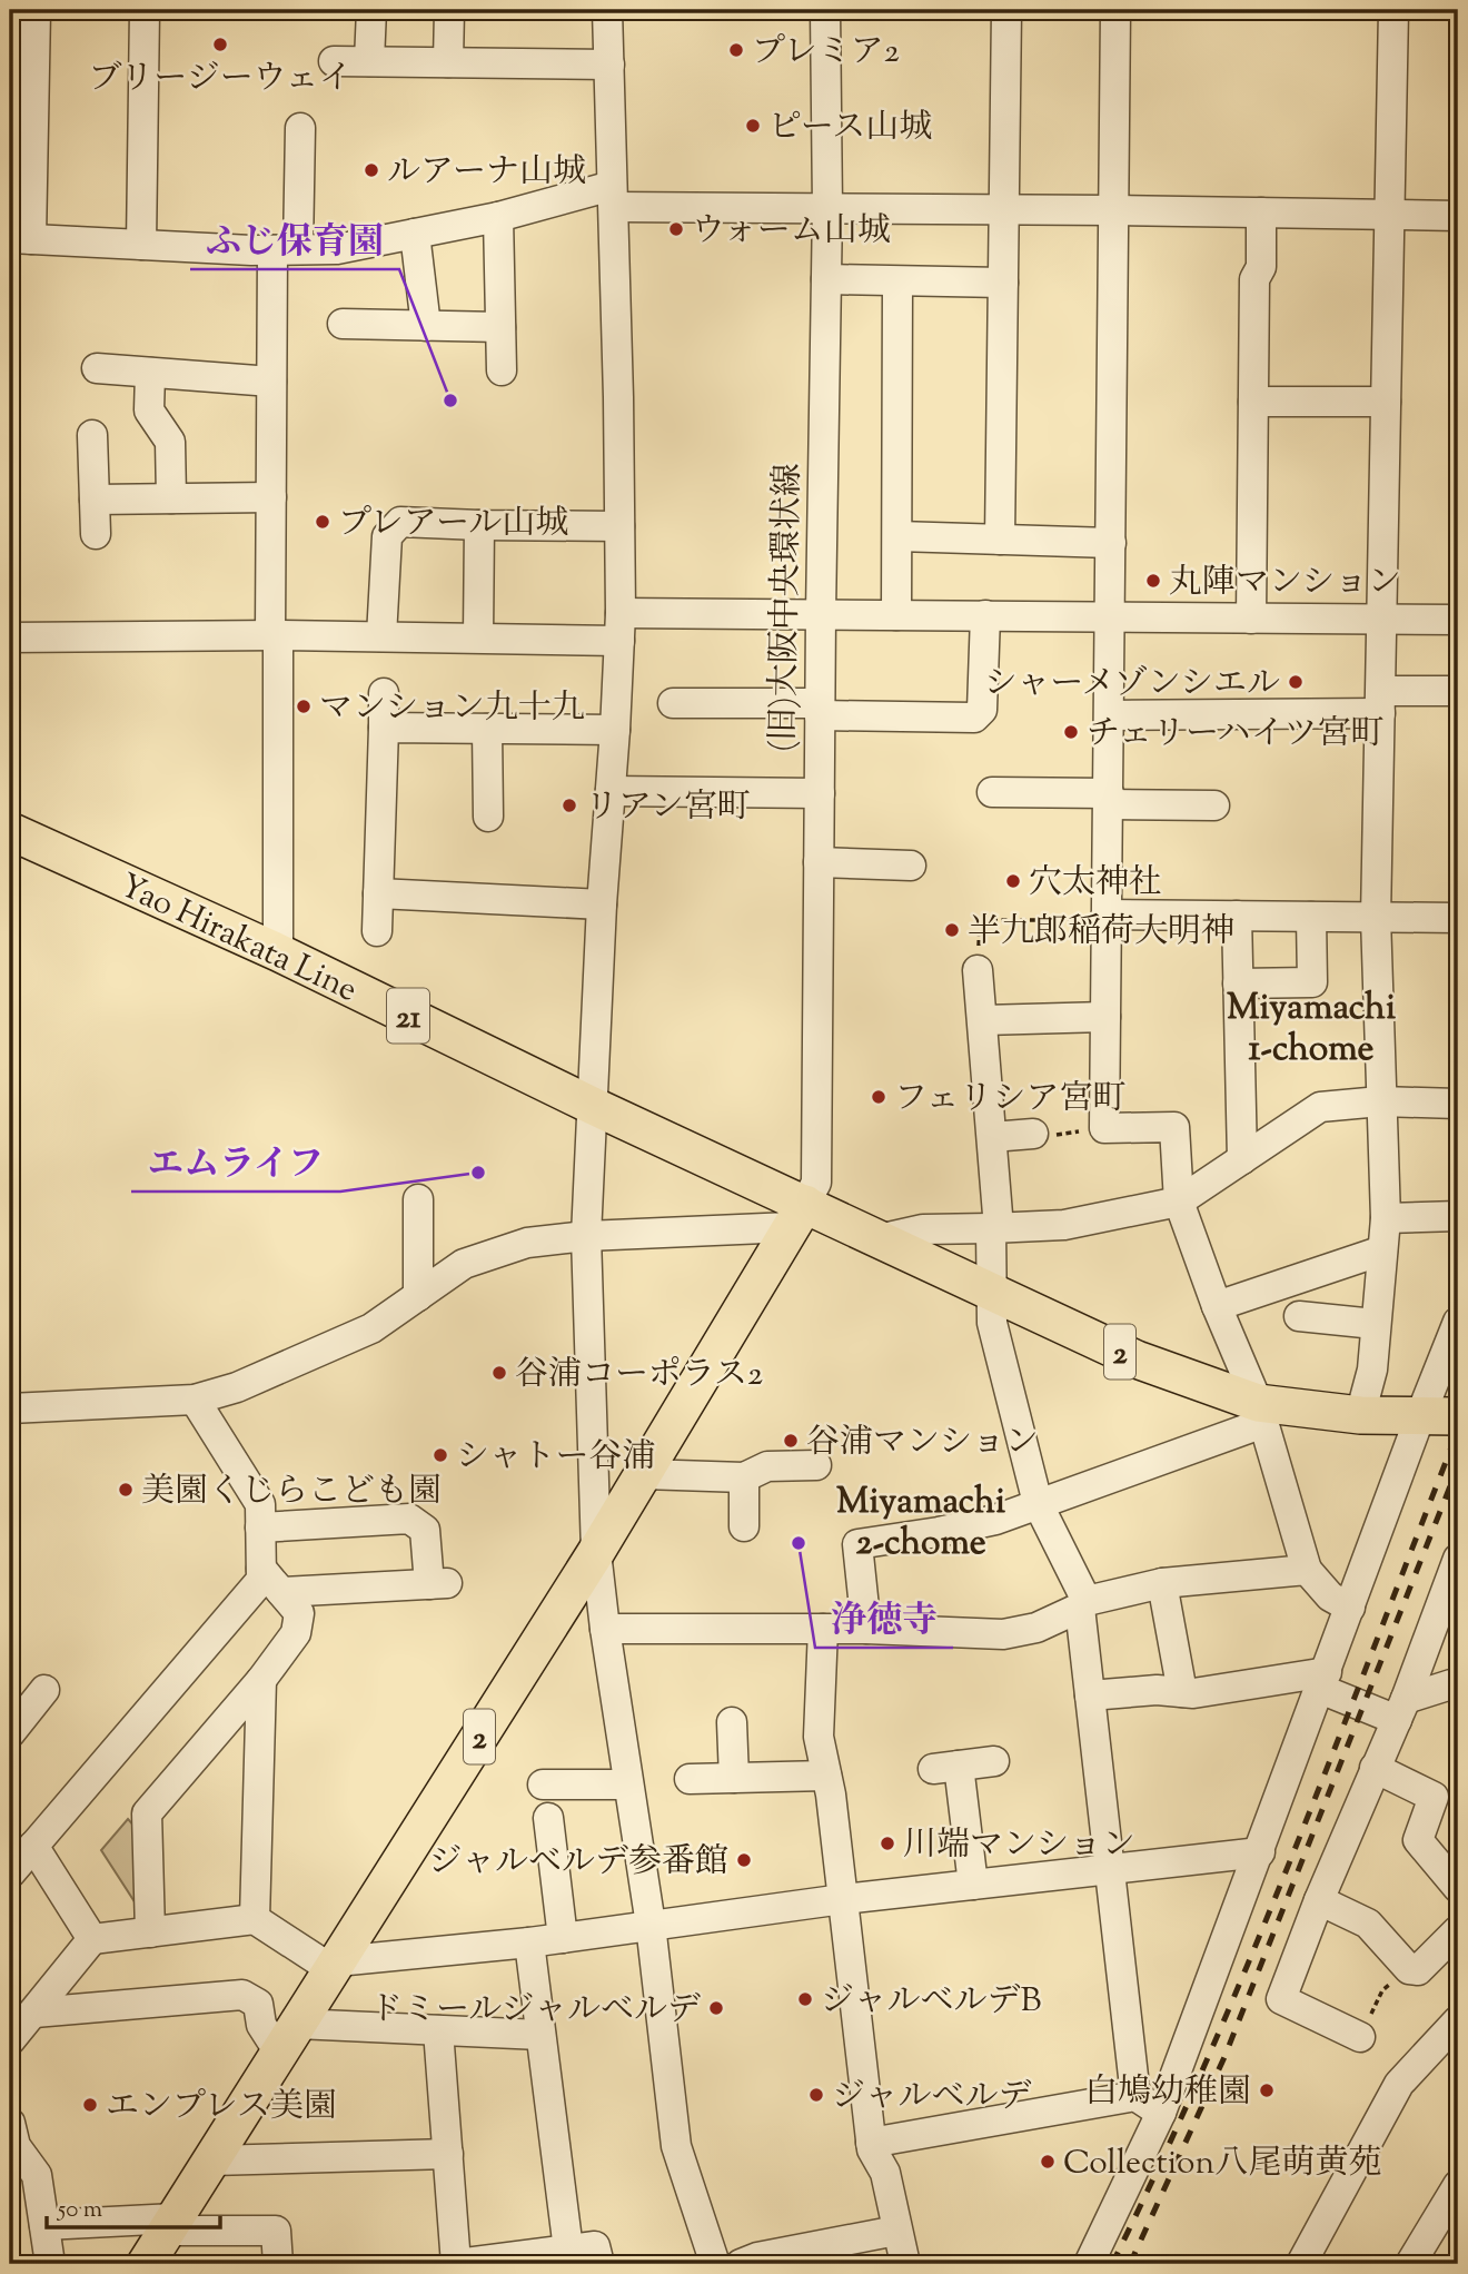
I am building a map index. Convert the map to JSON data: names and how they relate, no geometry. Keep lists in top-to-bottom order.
{
  "streets": {
    "main road": ["Yao Hirakata Line", "21", "2"],
    "street": ["(旧)大阪中央環状線"]
  },
  "crossings": [
    ["(旧)大阪中央環状線", "Yao Hirakata Line"],
    ["(旧)大阪中央環状線", "2"],
    ["Yao Hirakata Line", "2"]
  ],
  "districts": ["Miyamachi 1-chome", "Miyamachi 2-chome"],
  "places": [
    "ブリージーウェイ",
    "プレミア2",
    "ピース山城",
    "ルアーナ山城",
    "ウォーム山城",
    "ふじ保育園",
    "プレアール山城",
    "丸陣マンション",
    "シャーメゾンシエル",
    "マンション九十九",
    "チェリーハイツ宮町",
    "リアン宮町",
    "穴太神社",
    "半九郎稲荷大明神",
    "フェリシア宮町",
    "エムライフ",
    "谷浦コーポラス2",
    "谷浦マンション",
    "シャトー谷浦",
    "美園くじらこども園",
    "浄徳寺",
    "川端マンション",
    "ジャルベルデ参番館",
    "ジャルベルデB",
    "ドミールジャルベルデ",
    "白鳩幼稚園",
    "ジャルベルデ",
    "エンプレス美園",
    "Collection八尾萌黄苑"
  ],
  "scale_bar": "50 m"
}
